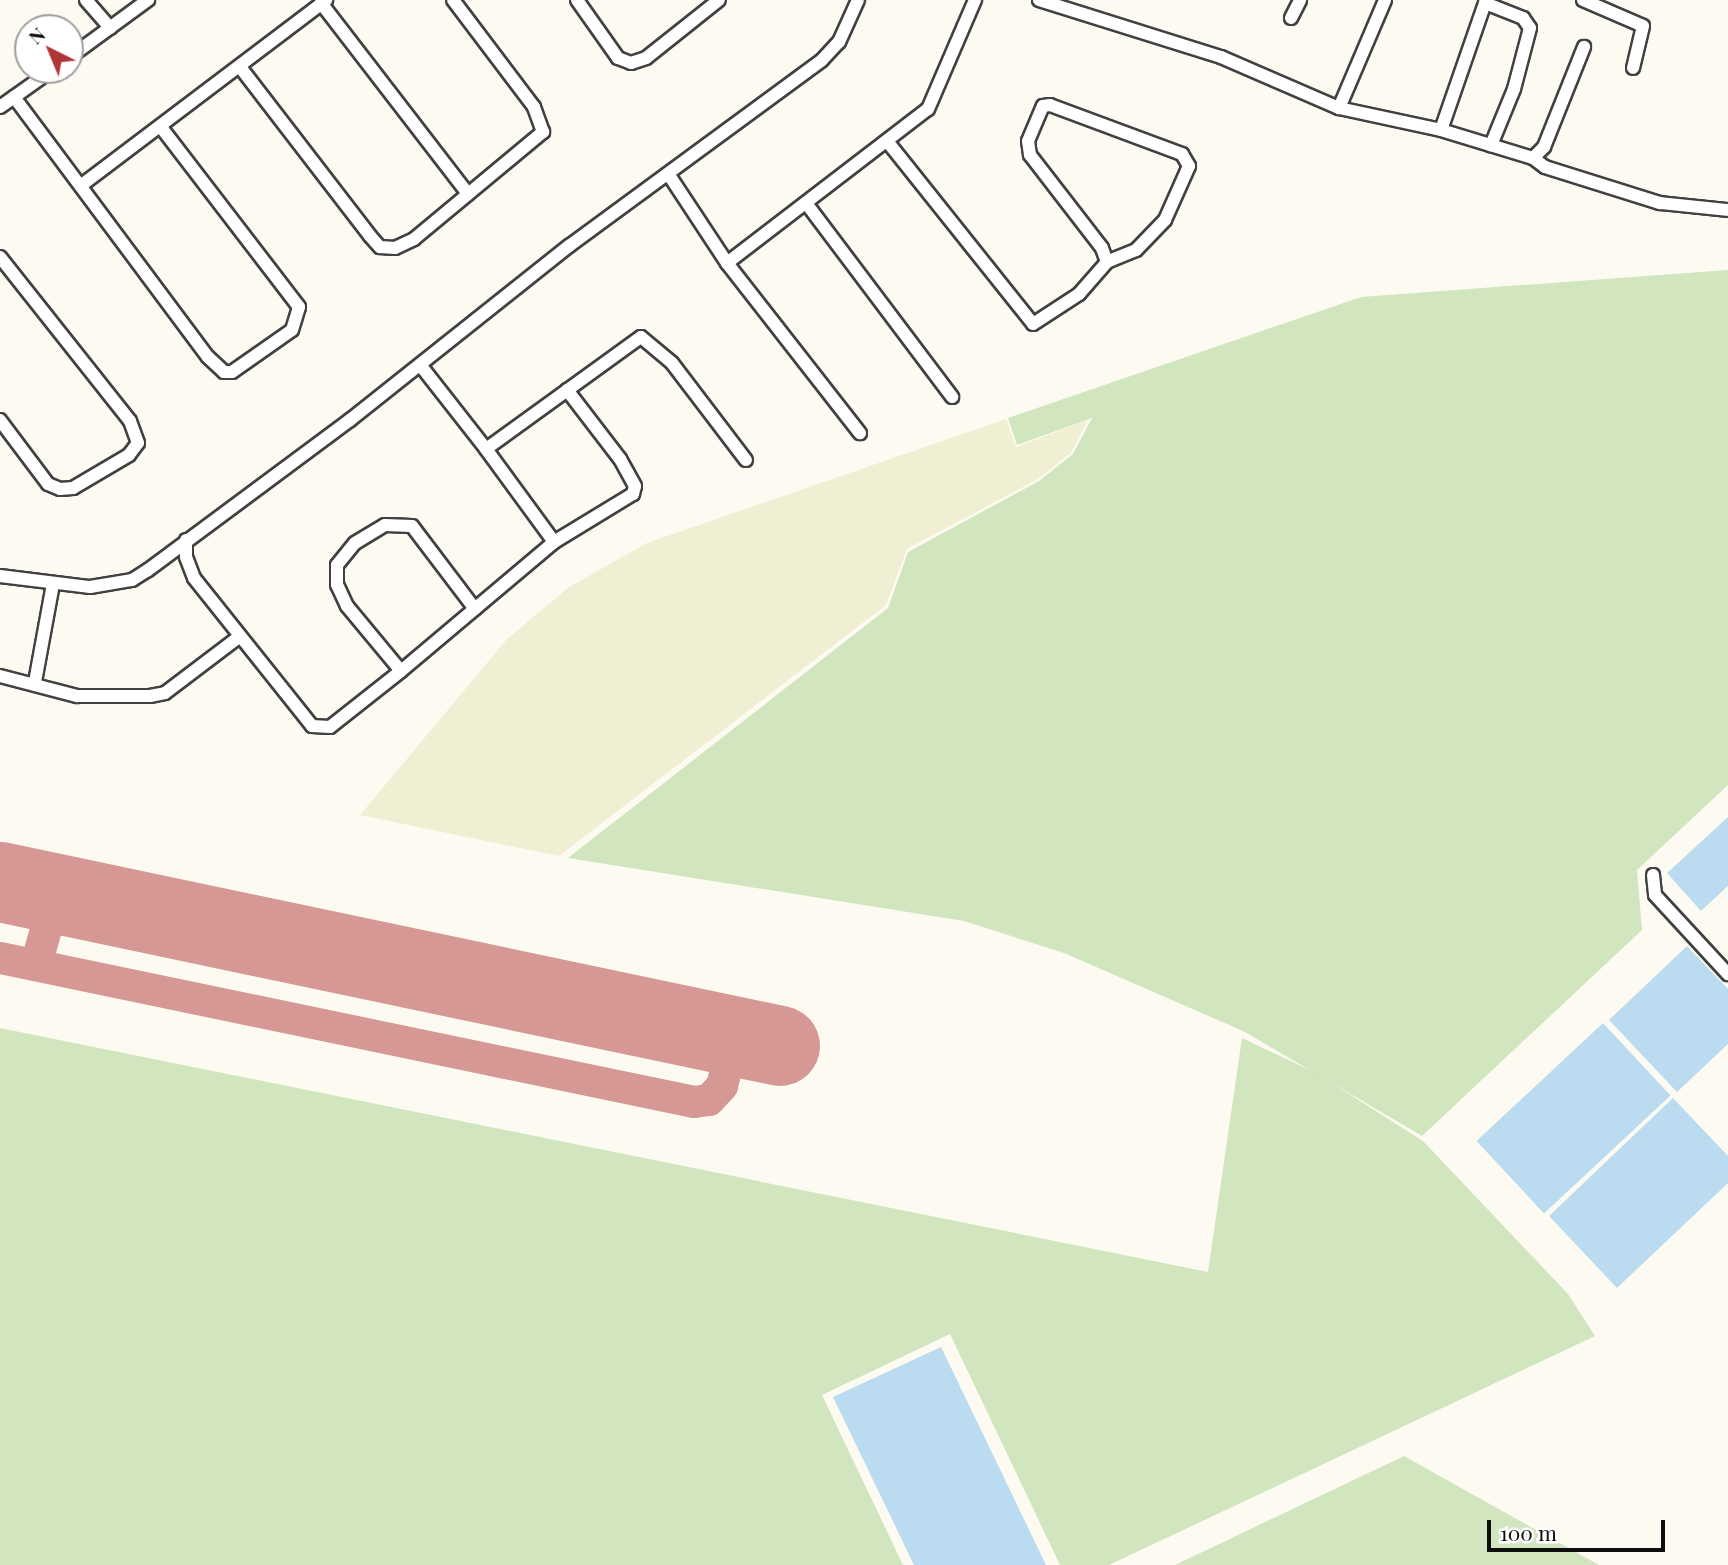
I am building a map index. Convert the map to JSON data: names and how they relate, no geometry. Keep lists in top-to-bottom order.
{
  "scale_bar": "100 m",
  "north": "top left"
}
